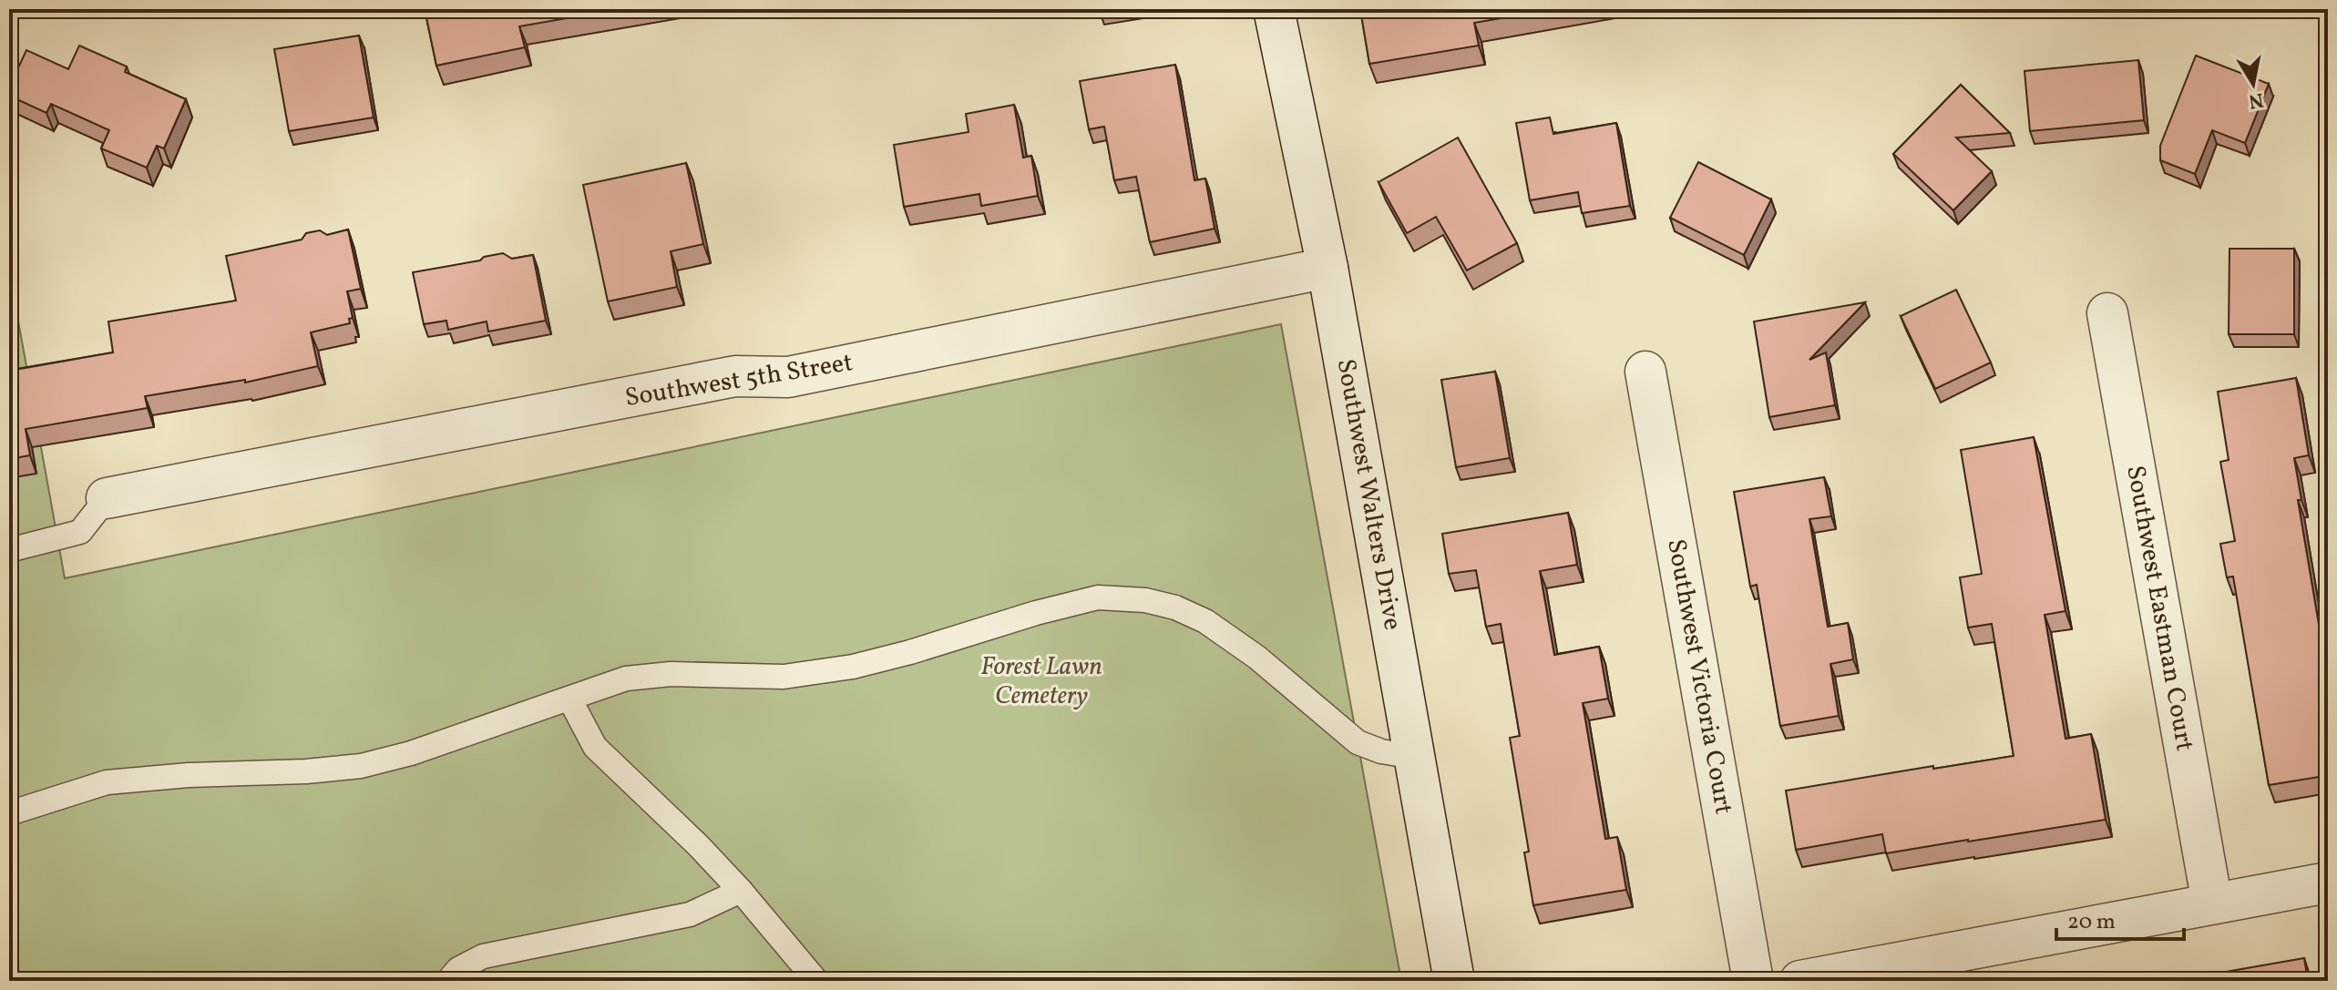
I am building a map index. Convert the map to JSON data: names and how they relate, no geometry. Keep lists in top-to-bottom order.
{
  "streets": {
    "street": [
      "Southwest 5th Street",
      "Southwest Walters Drive",
      "Southwest Eastman Court",
      "Southwest Victoria Court"
    ]
  },
  "crossings": [
    ["Southwest 5th Street", "Southwest Walters Drive"]
  ],
  "parks": ["Forest Lawn Cemetery"],
  "scale_bar": "20 m",
  "north": "bottom"
}
